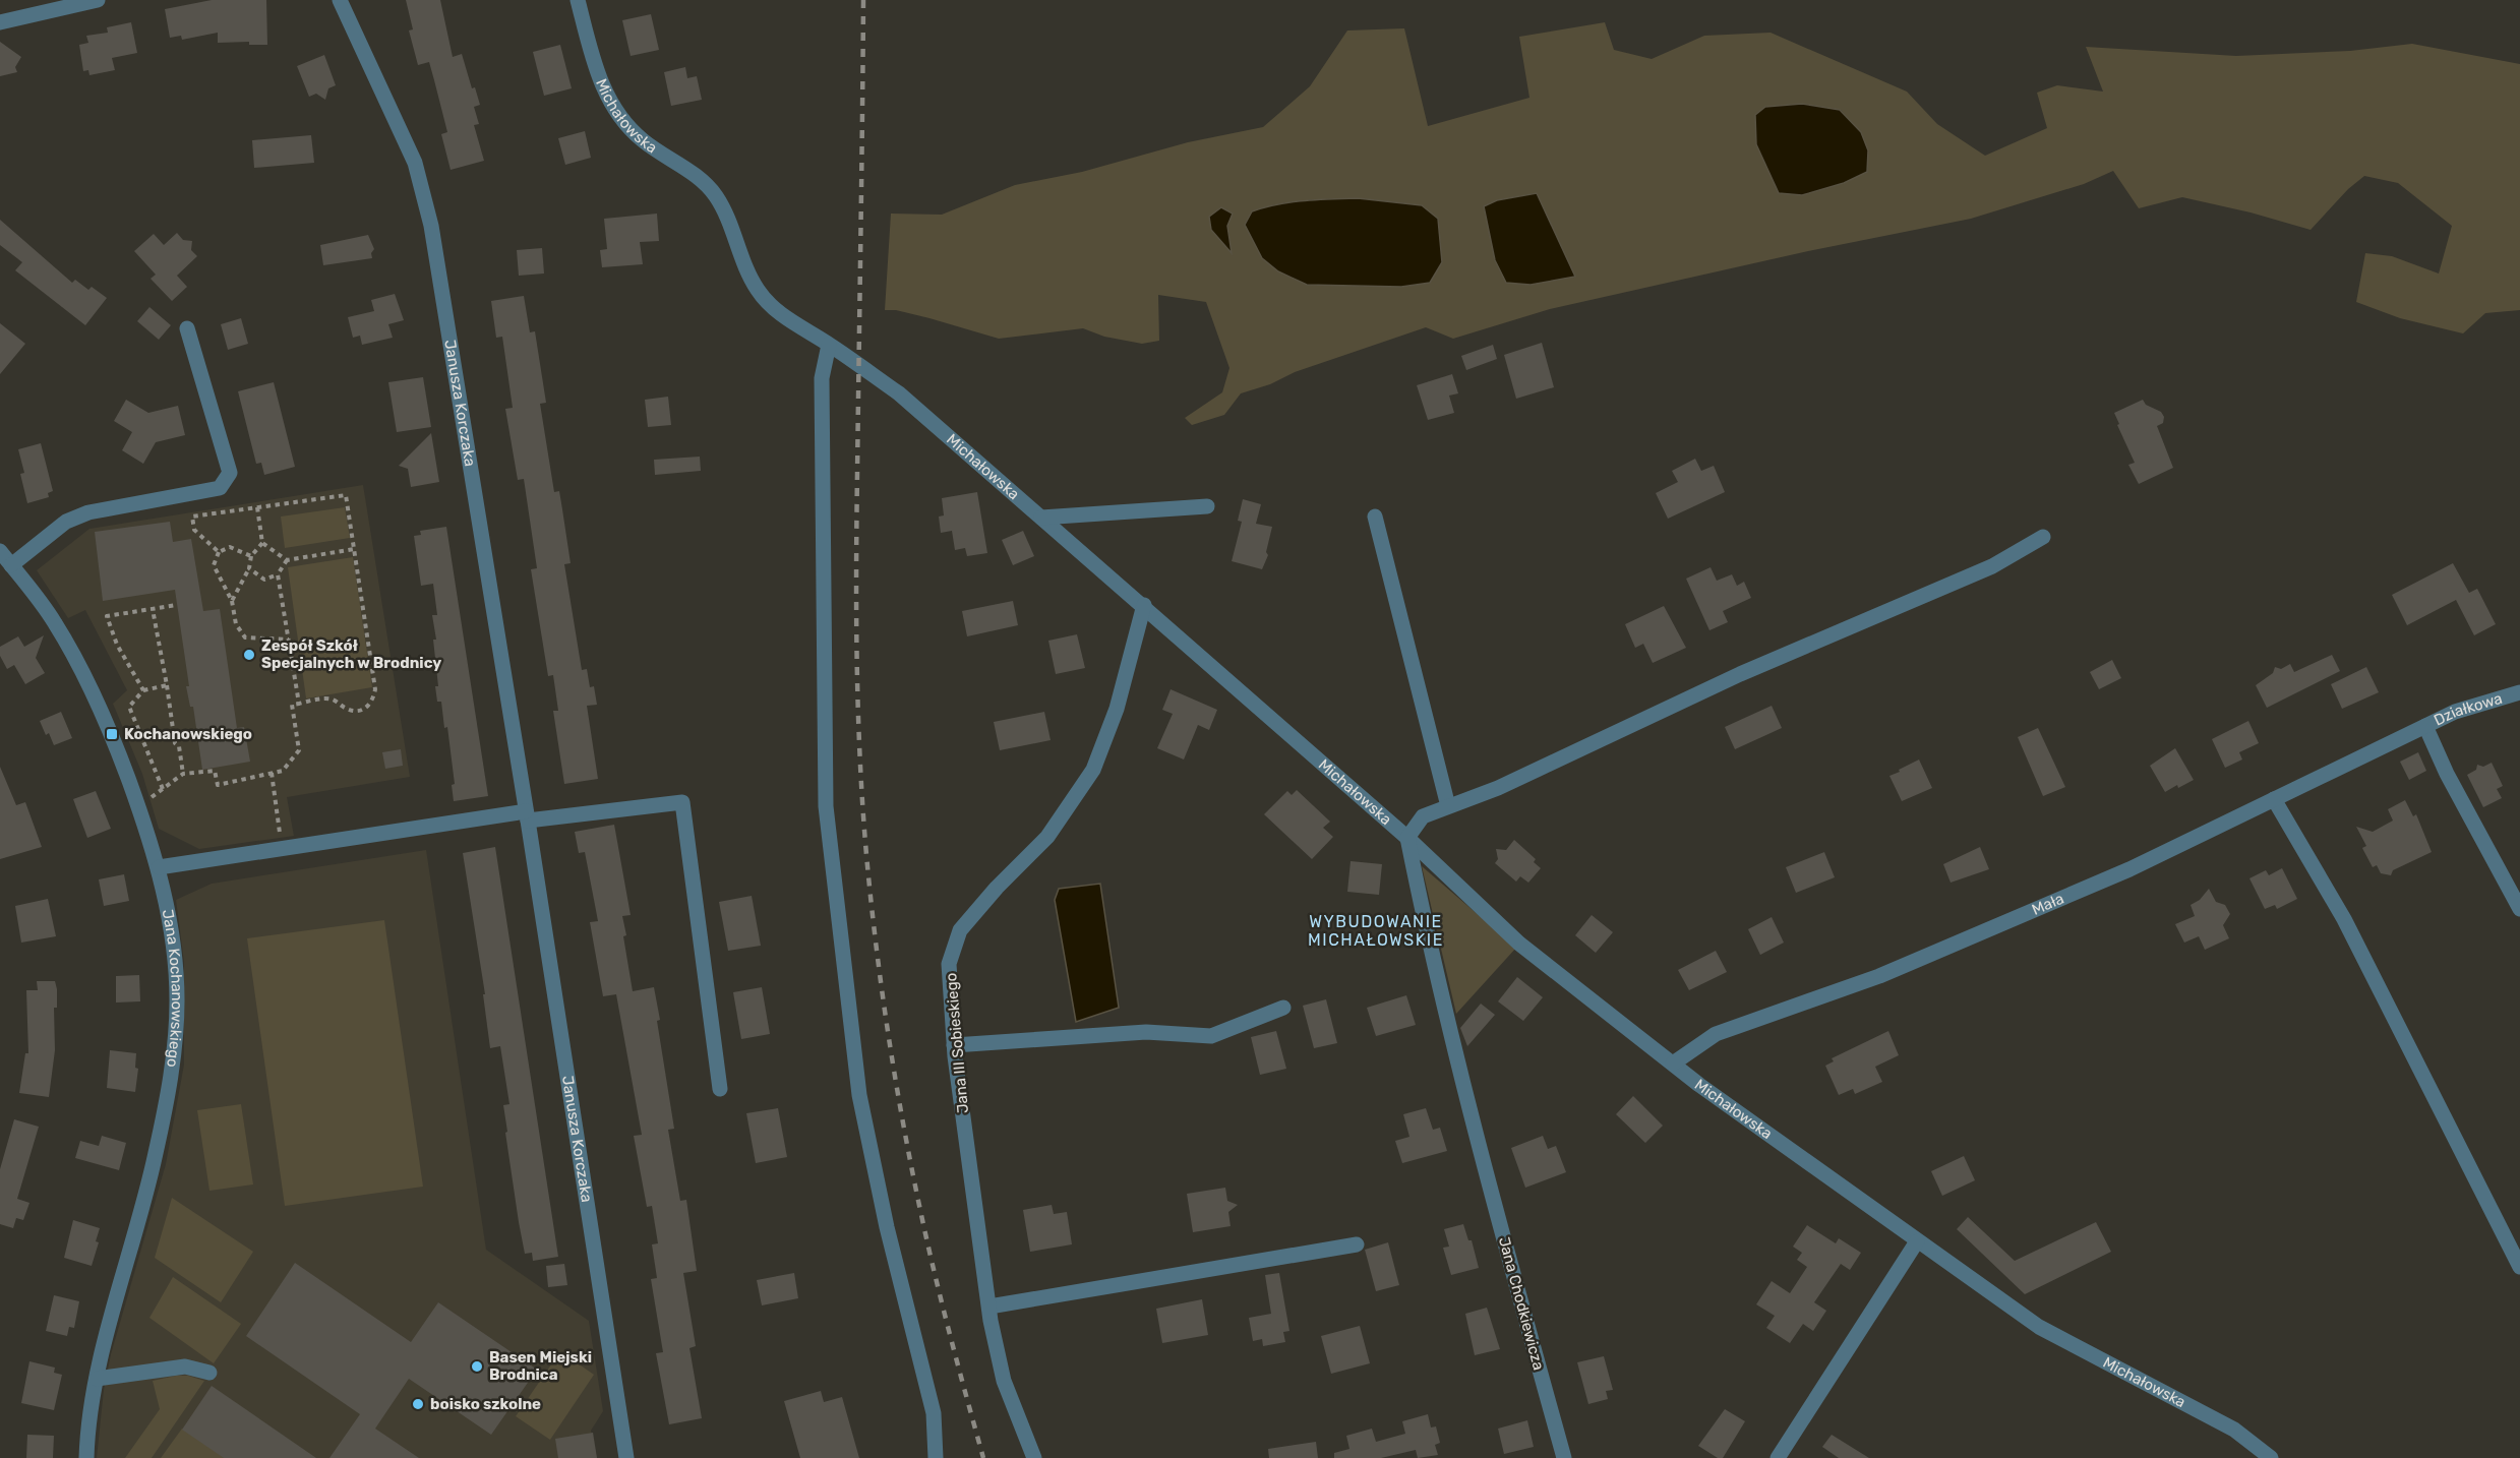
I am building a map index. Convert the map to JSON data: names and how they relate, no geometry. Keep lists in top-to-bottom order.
{
  "streets": {
    "street": [
      "Michałowska",
      "Janusza Korczaka",
      "Działkowa",
      "Mała",
      "Jana Kochanowskiego",
      "Jana III Sobieskiego",
      "Jana Chodkiewicza"
    ]
  },
  "crossings": [
    ["Michałowska", "Mała"],
    ["Michałowska", "Jana III Sobieskiego"],
    ["Michałowska", "Jana Chodkiewicza"],
    ["Działkowa", "Mała"]
  ],
  "districts": ["WYBUDOWANIE MICHAŁOWSKIE"],
  "places": {
    "other": ["Zespół Szkół Specjalnych w Brodnicy", "Basen Miejski Brodnica", "boisko szkolne"],
    "transit": ["Kochanowskiego"]
  }
}
